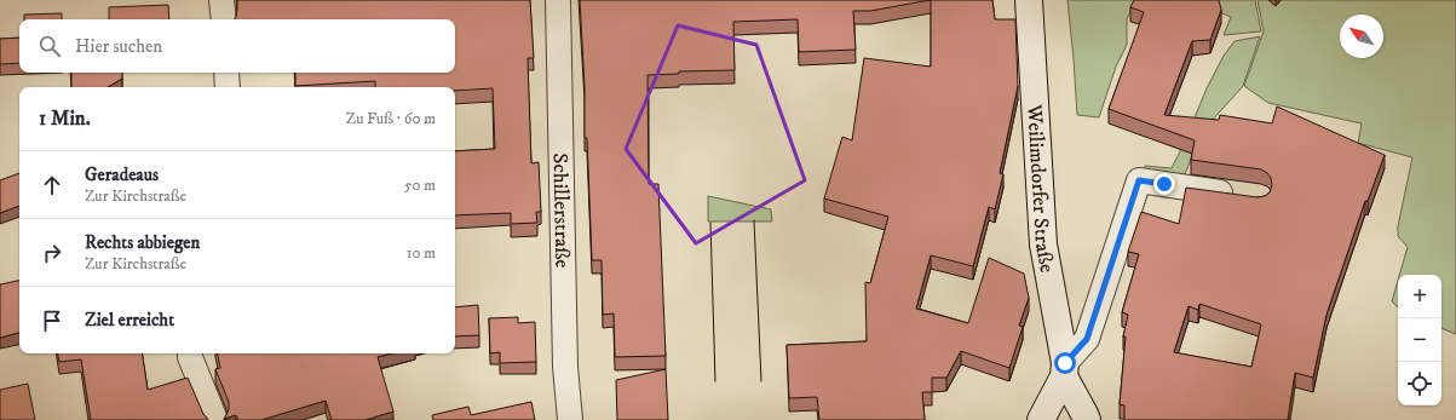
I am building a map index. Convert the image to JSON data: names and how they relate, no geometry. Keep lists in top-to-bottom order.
{
  "streets": {
    "main road": ["Weilimdorfer Straße"],
    "street": ["Schillerstraße"]
  },
  "north": "top left",
  "page": {
    "search": "Hier suchen",
    "heading": ["1 Min.", "Zu Fuß · 60 m"],
    "list": [
      ["Geradeaus", "Zur Kirchstraße", "50 m"],
      ["Rechts abbiegen", "Zur Kirchstraße", "10 m"],
      "Ziel erreicht"
    ],
    "map_buttons": ["+", "−"]
  }
}
